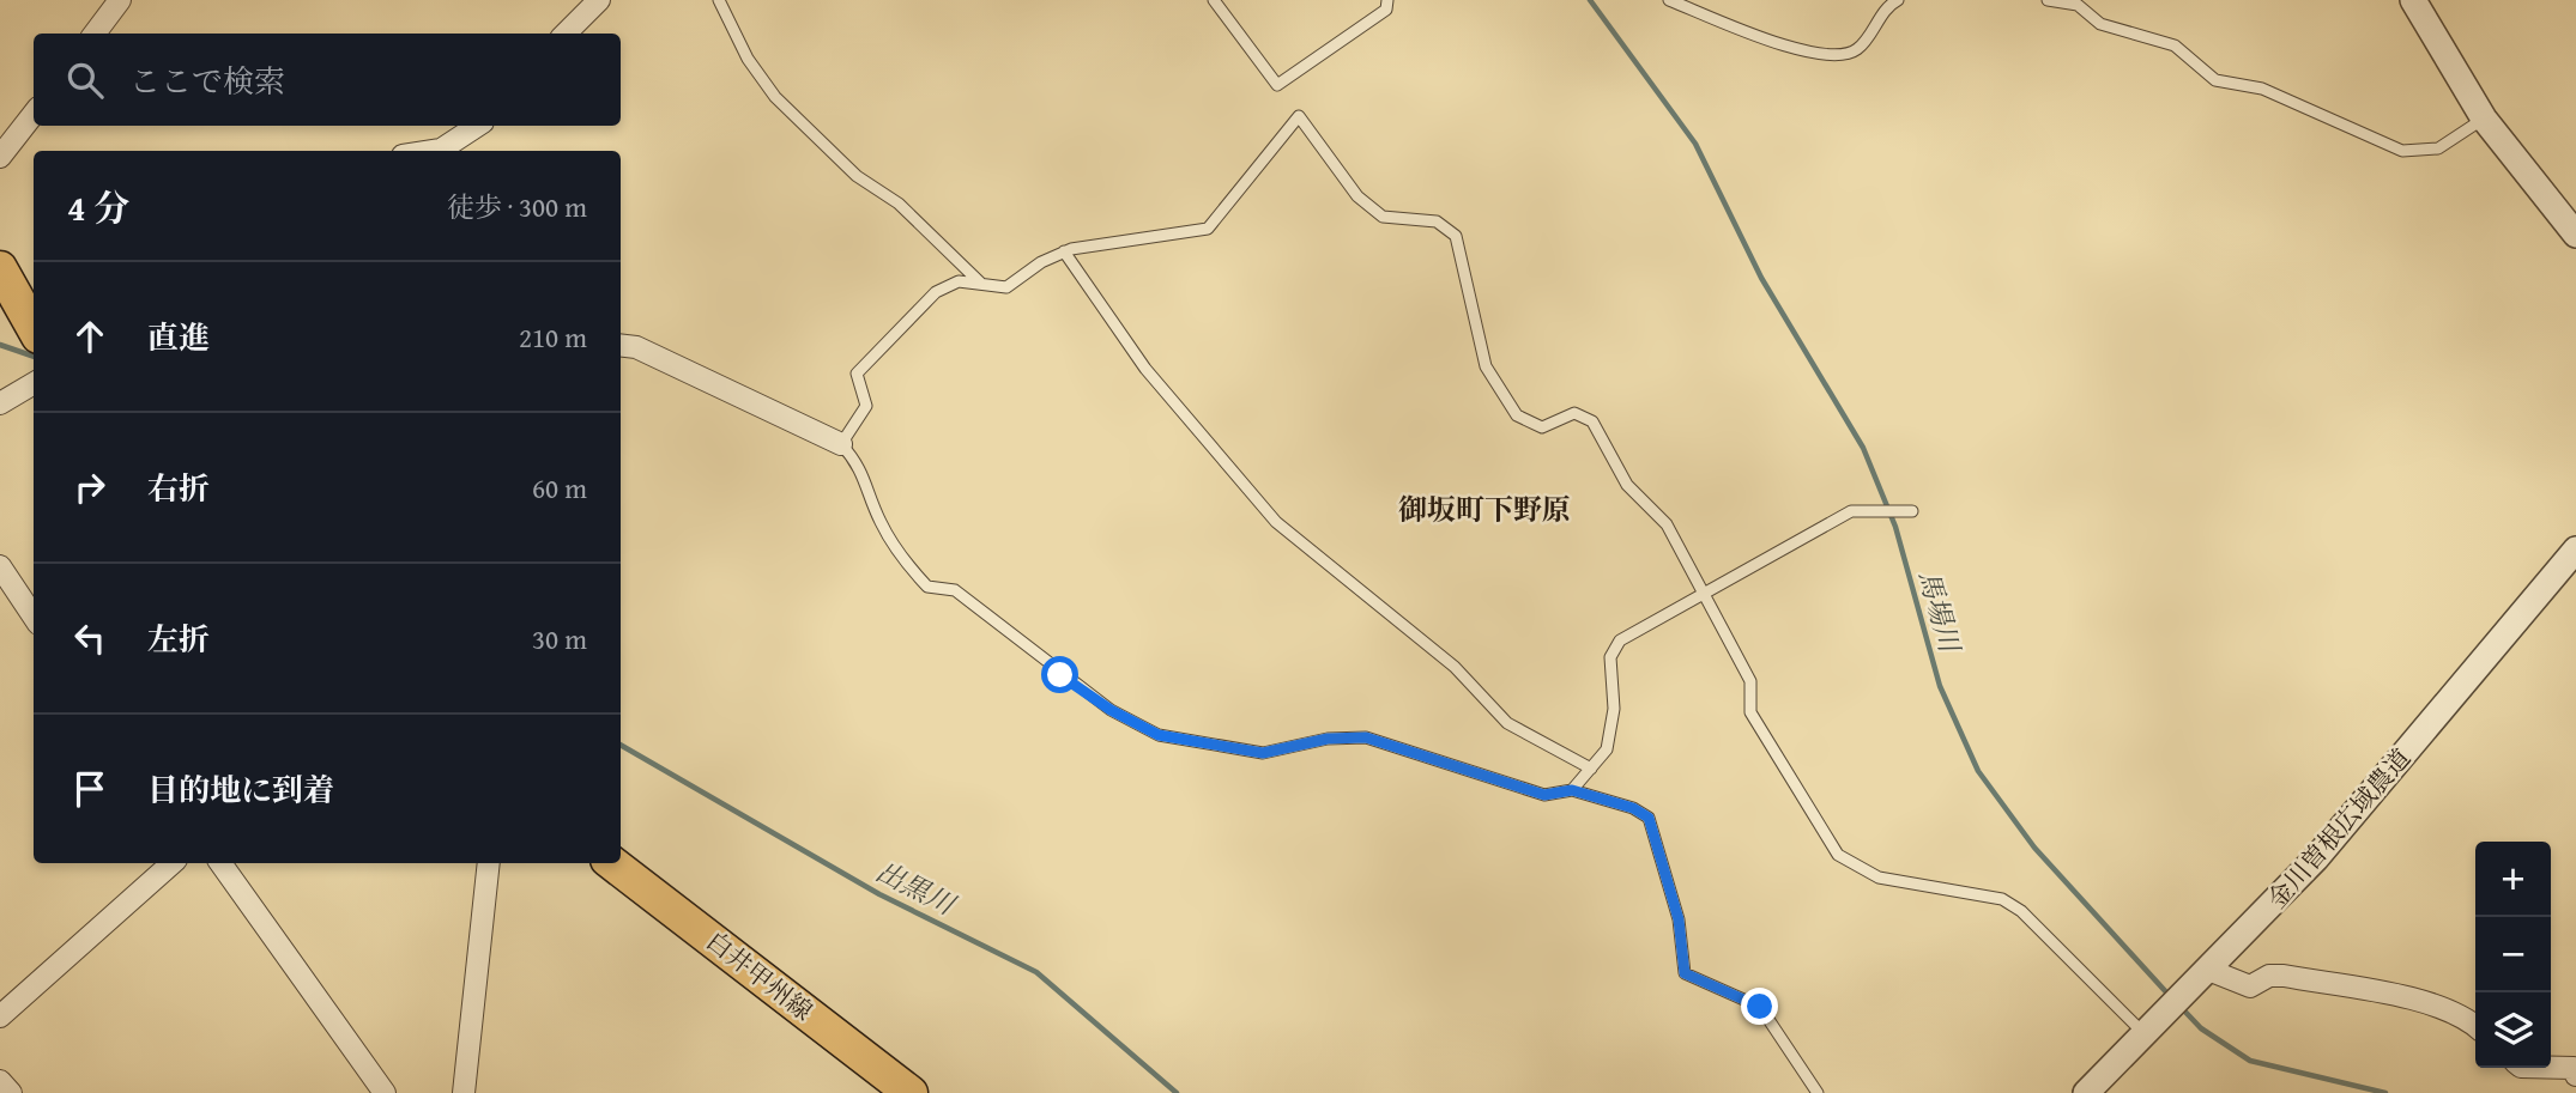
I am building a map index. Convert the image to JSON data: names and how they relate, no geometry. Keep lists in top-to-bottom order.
{
  "streets": {
    "main road": ["白井甲州線"],
    "street": ["金川曽根広域農道"]
  },
  "districts": ["御坂町下野原"],
  "water": ["馬場川", "出黒川"],
  "page": {
    "search": "ここで検索",
    "heading": ["4 分", "徒歩 · 300 m"],
    "list": [
      ["直進", "210 m"],
      ["右折", "60 m"],
      ["左折", "30 m"],
      "目的地に到着"
    ],
    "map_buttons": ["+", "−"]
  }
}
